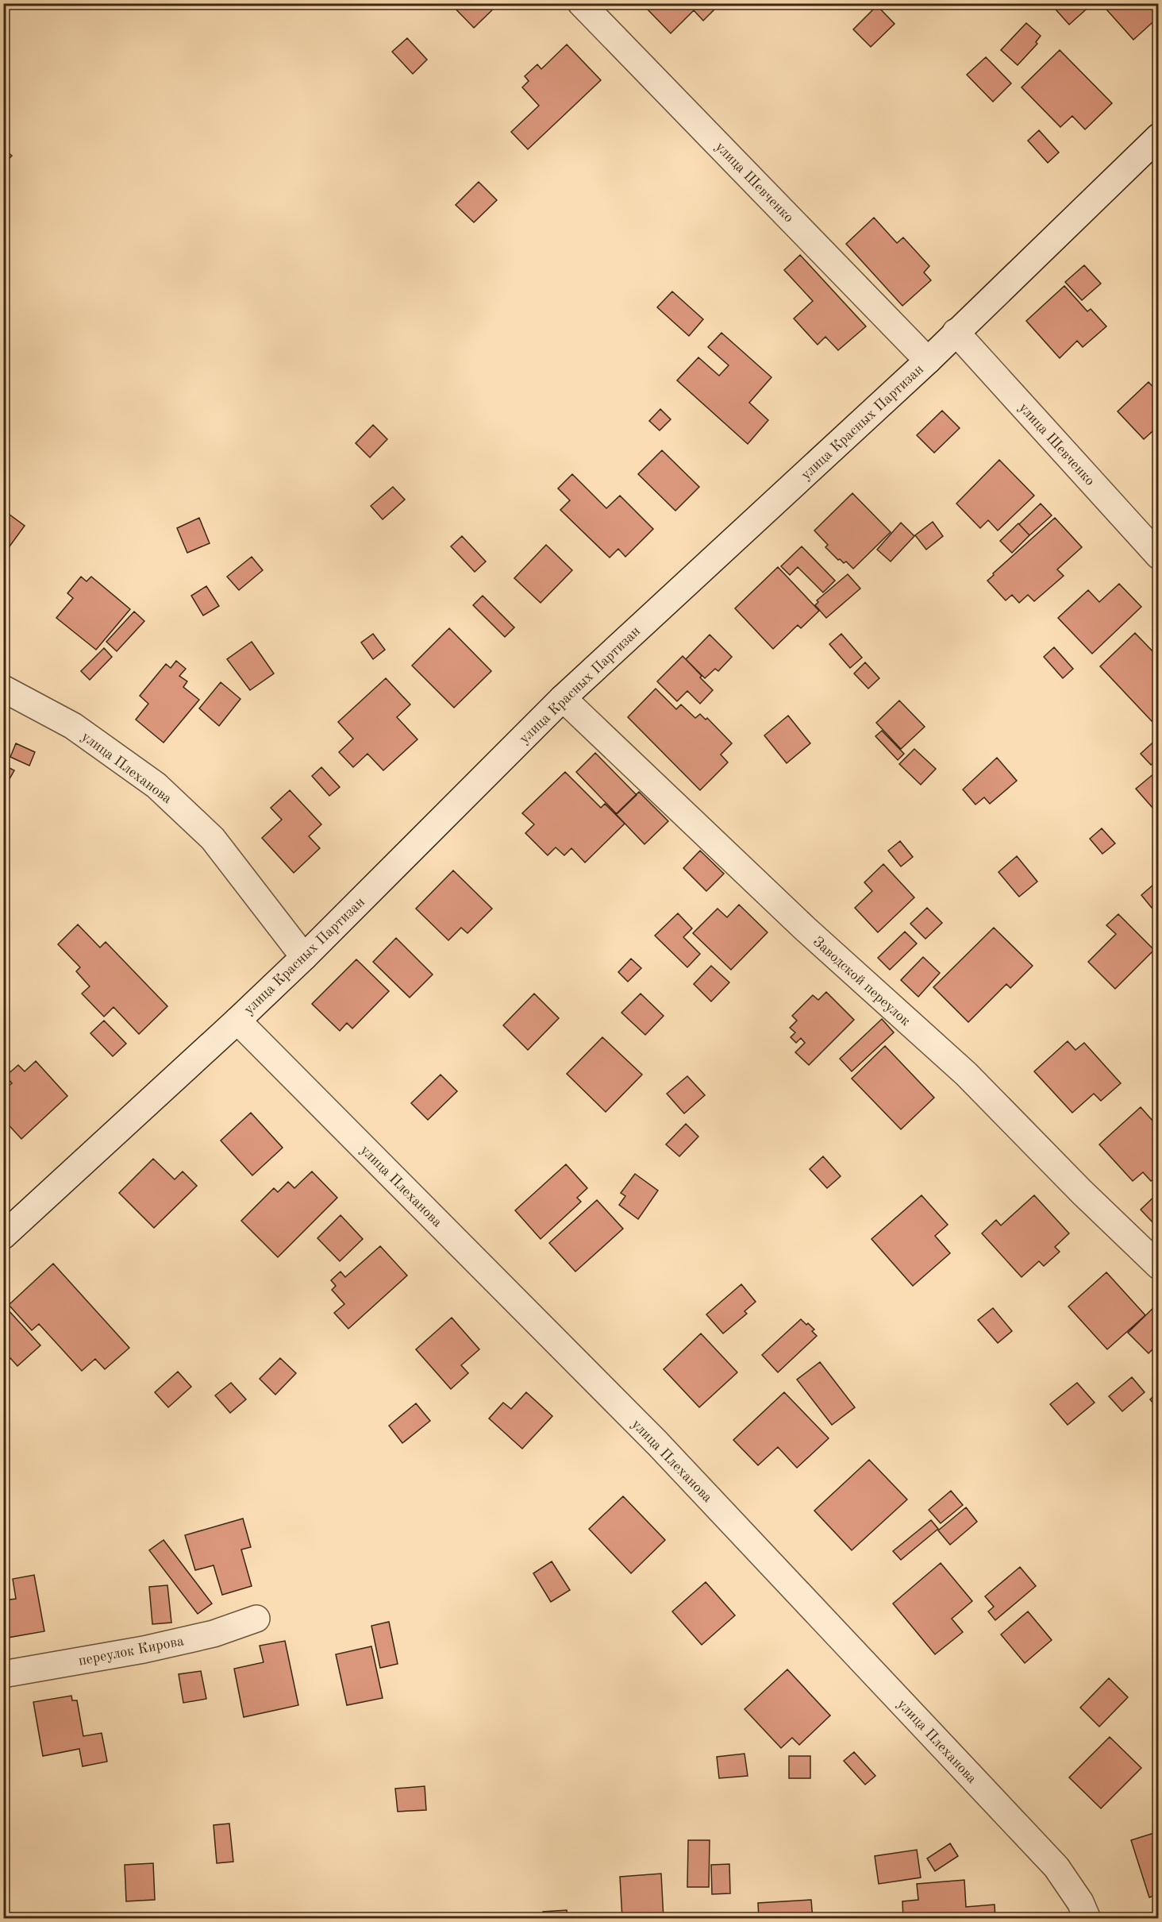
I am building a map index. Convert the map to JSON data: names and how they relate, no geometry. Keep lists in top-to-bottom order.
{
  "streets": {
    "street": [
      "улица Шевченко",
      "улица Красных Партизан",
      "улица Плеханова",
      "Заводской переулок",
      "переулок Кирова"
    ]
  },
  "crossings": [
    ["улица Шевченко", "улица Красных Партизан"],
    ["улица Красных Партизан", "улица Плеханова"],
    ["улица Красных Партизан", "Заводской переулок"]
  ]
}
